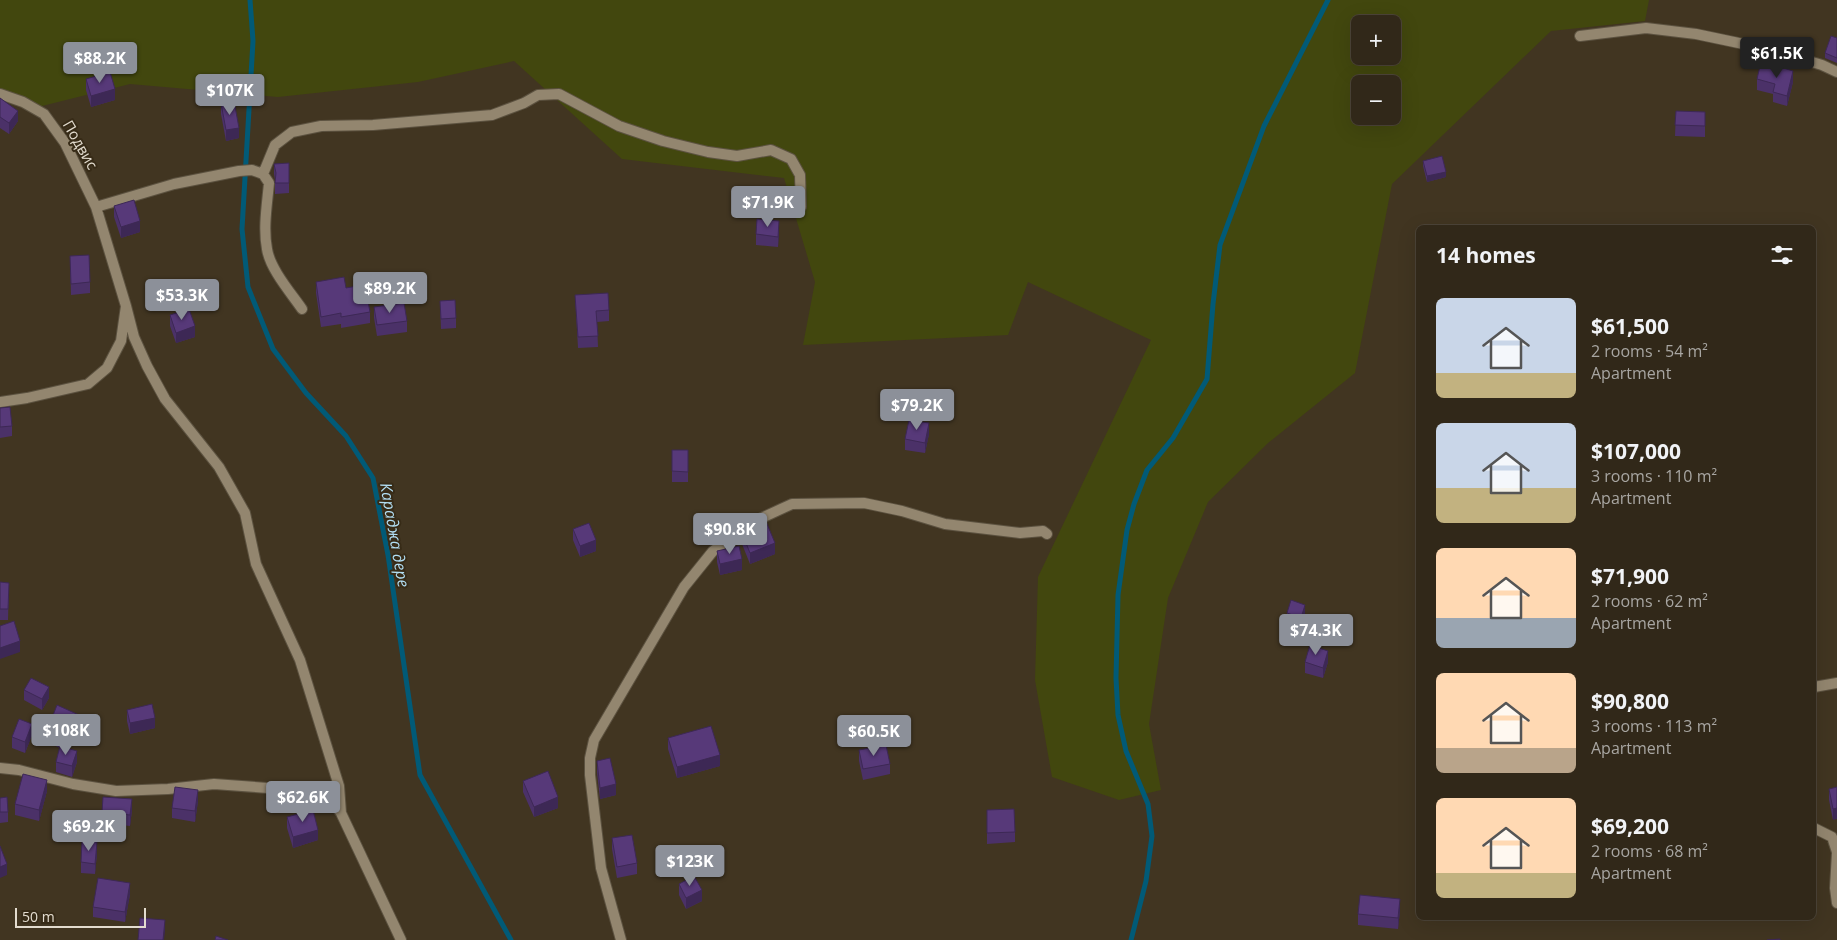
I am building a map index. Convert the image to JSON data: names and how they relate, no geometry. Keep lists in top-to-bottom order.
{
  "streets": {
    "street": ["Подвис"]
  },
  "water": ["Караджа дере"],
  "scale_bar": "50 m",
  "page": {
    "map_buttons": ["+", "−"],
    "price": [
      "$61.5K",
      "$88.2K",
      "$107K",
      "$71.9K",
      "$89.2K",
      "$53.3K",
      "$79.2K",
      "$90.8K",
      "$74.3K",
      "$108K",
      "$60.5K",
      "$62.6K",
      "$69.2K",
      "$123K"
    ],
    "heading": "14 homes",
    "list": [
      {
        "name": "$61,500",
        "note": "2 rooms · 54 m² · Apartment"
      },
      {
        "name": "$107,000",
        "note": "3 rooms · 110 m² · Apartment"
      },
      {
        "name": "$71,900",
        "note": "2 rooms · 62 m² · Apartment"
      },
      {
        "name": "$90,800",
        "note": "3 rooms · 113 m² · Apartment"
      },
      {
        "name": "$69,200",
        "note": "2 rooms · 68 m² · Apartment"
      }
    ],
    "scale": "50 m"
  }
}
